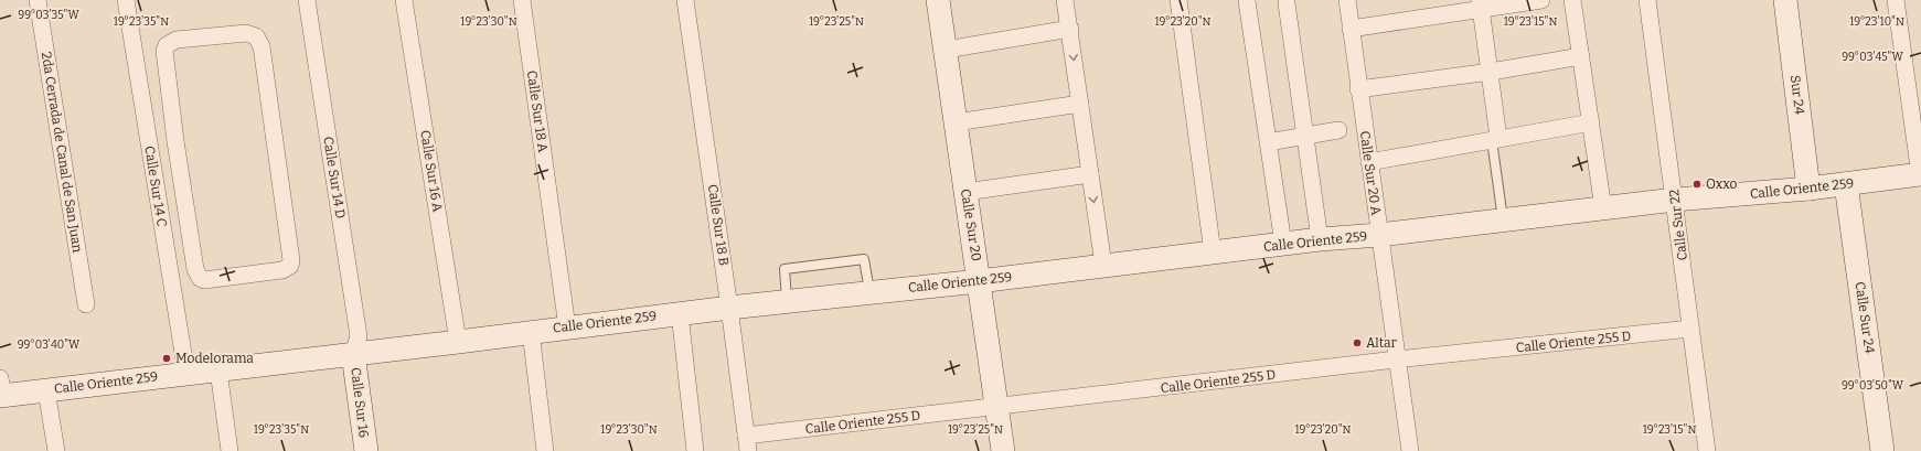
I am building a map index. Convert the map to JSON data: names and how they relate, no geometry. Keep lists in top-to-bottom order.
{
  "streets": {
    "street": [
      "Sur 24",
      "Calle Sur 18 A",
      "2da Cerrada de Canal de San Juan",
      "Calle Sur 16 A",
      "Calle Sur 20 A",
      "Calle Sur 14 D",
      "Calle Sur 14 C",
      "Calle Oriente 259",
      "Calle Sur 18 B",
      "Calle Sur 20",
      "Calle Sur 22",
      "Calle Sur 24",
      "Calle Oriente 255 D",
      "Calle Sur 16"
    ]
  },
  "crossings": [
    ["Sur 24", "Calle Oriente 259"],
    ["Calle Sur 18 A", "Calle Oriente 259"],
    ["Calle Sur 16 A", "Calle Oriente 259"],
    ["Calle Sur 20 A", "Calle Oriente 259"],
    ["Calle Sur 20 A", "Calle Oriente 255 D"],
    ["Calle Sur 14 D", "Calle Oriente 259"],
    ["Calle Sur 14 D", "Calle Sur 16"],
    ["Calle Sur 14 C", "Calle Oriente 259"],
    ["Calle Oriente 259", "Calle Sur 18 B"],
    ["Calle Oriente 259", "Calle Sur 20"],
    ["Calle Oriente 259", "Calle Sur 22"],
    ["Calle Oriente 259", "Calle Sur 24"],
    ["Calle Oriente 259", "Calle Sur 16"],
    ["Calle Sur 18 B", "Calle Oriente 255 D"],
    ["Calle Sur 20", "Calle Oriente 255 D"],
    ["Calle Sur 22", "Calle Oriente 255 D"]
  ],
  "places": ["Oxxo", "Altar", "Modelorama"],
  "coordinates": [
    "99°03'35\"W",
    "19°23'10\"N",
    "19°23'35\"N",
    "19°23'30\"N",
    "19°23'25\"N",
    "19°23'20\"N",
    "19°23'15\"N",
    "99°03'45\"W",
    "99°03'40\"W",
    "99°03'50\"W"
  ]
}
